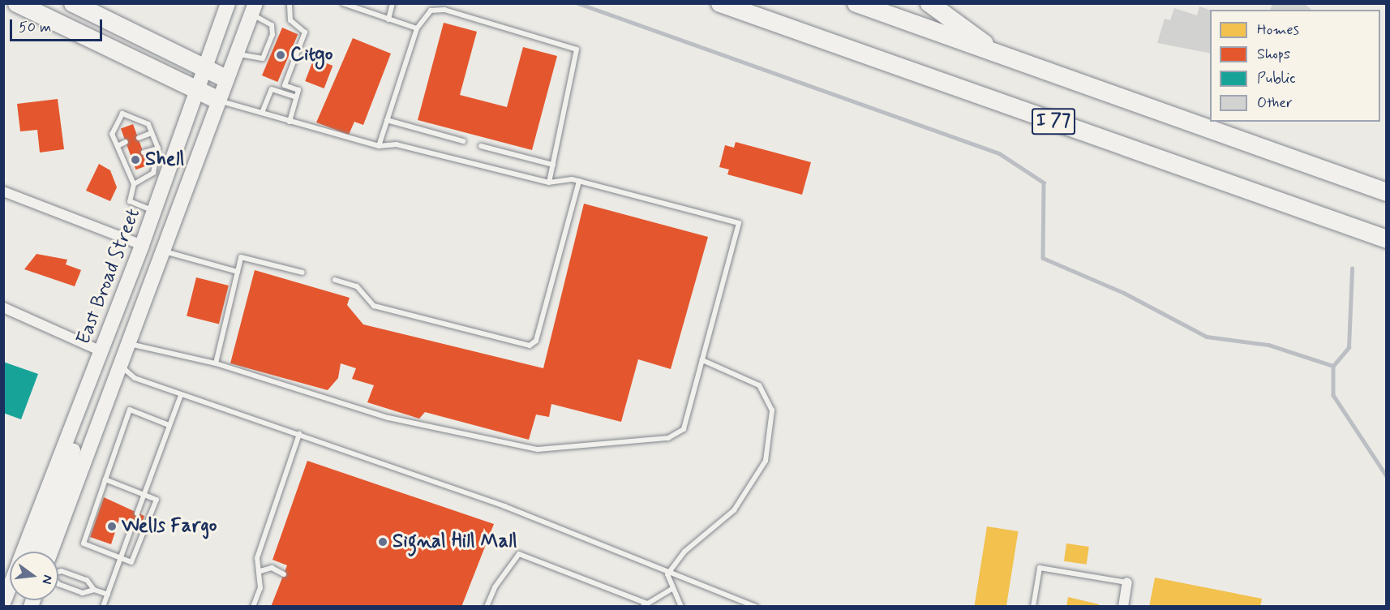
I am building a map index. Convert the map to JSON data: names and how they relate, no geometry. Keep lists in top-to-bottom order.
{
  "streets": {
    "highway": ["I 77"],
    "main road": ["East Broad Street"]
  },
  "places": [
    "Citgo",
    "Shell",
    "Wells Fargo",
    "Signal Hill Mall"
  ],
  "legend": [
    "Homes",
    "Shops",
    "Public",
    "Other"
  ],
  "scale_bar": "50 m",
  "north": "right"
}
